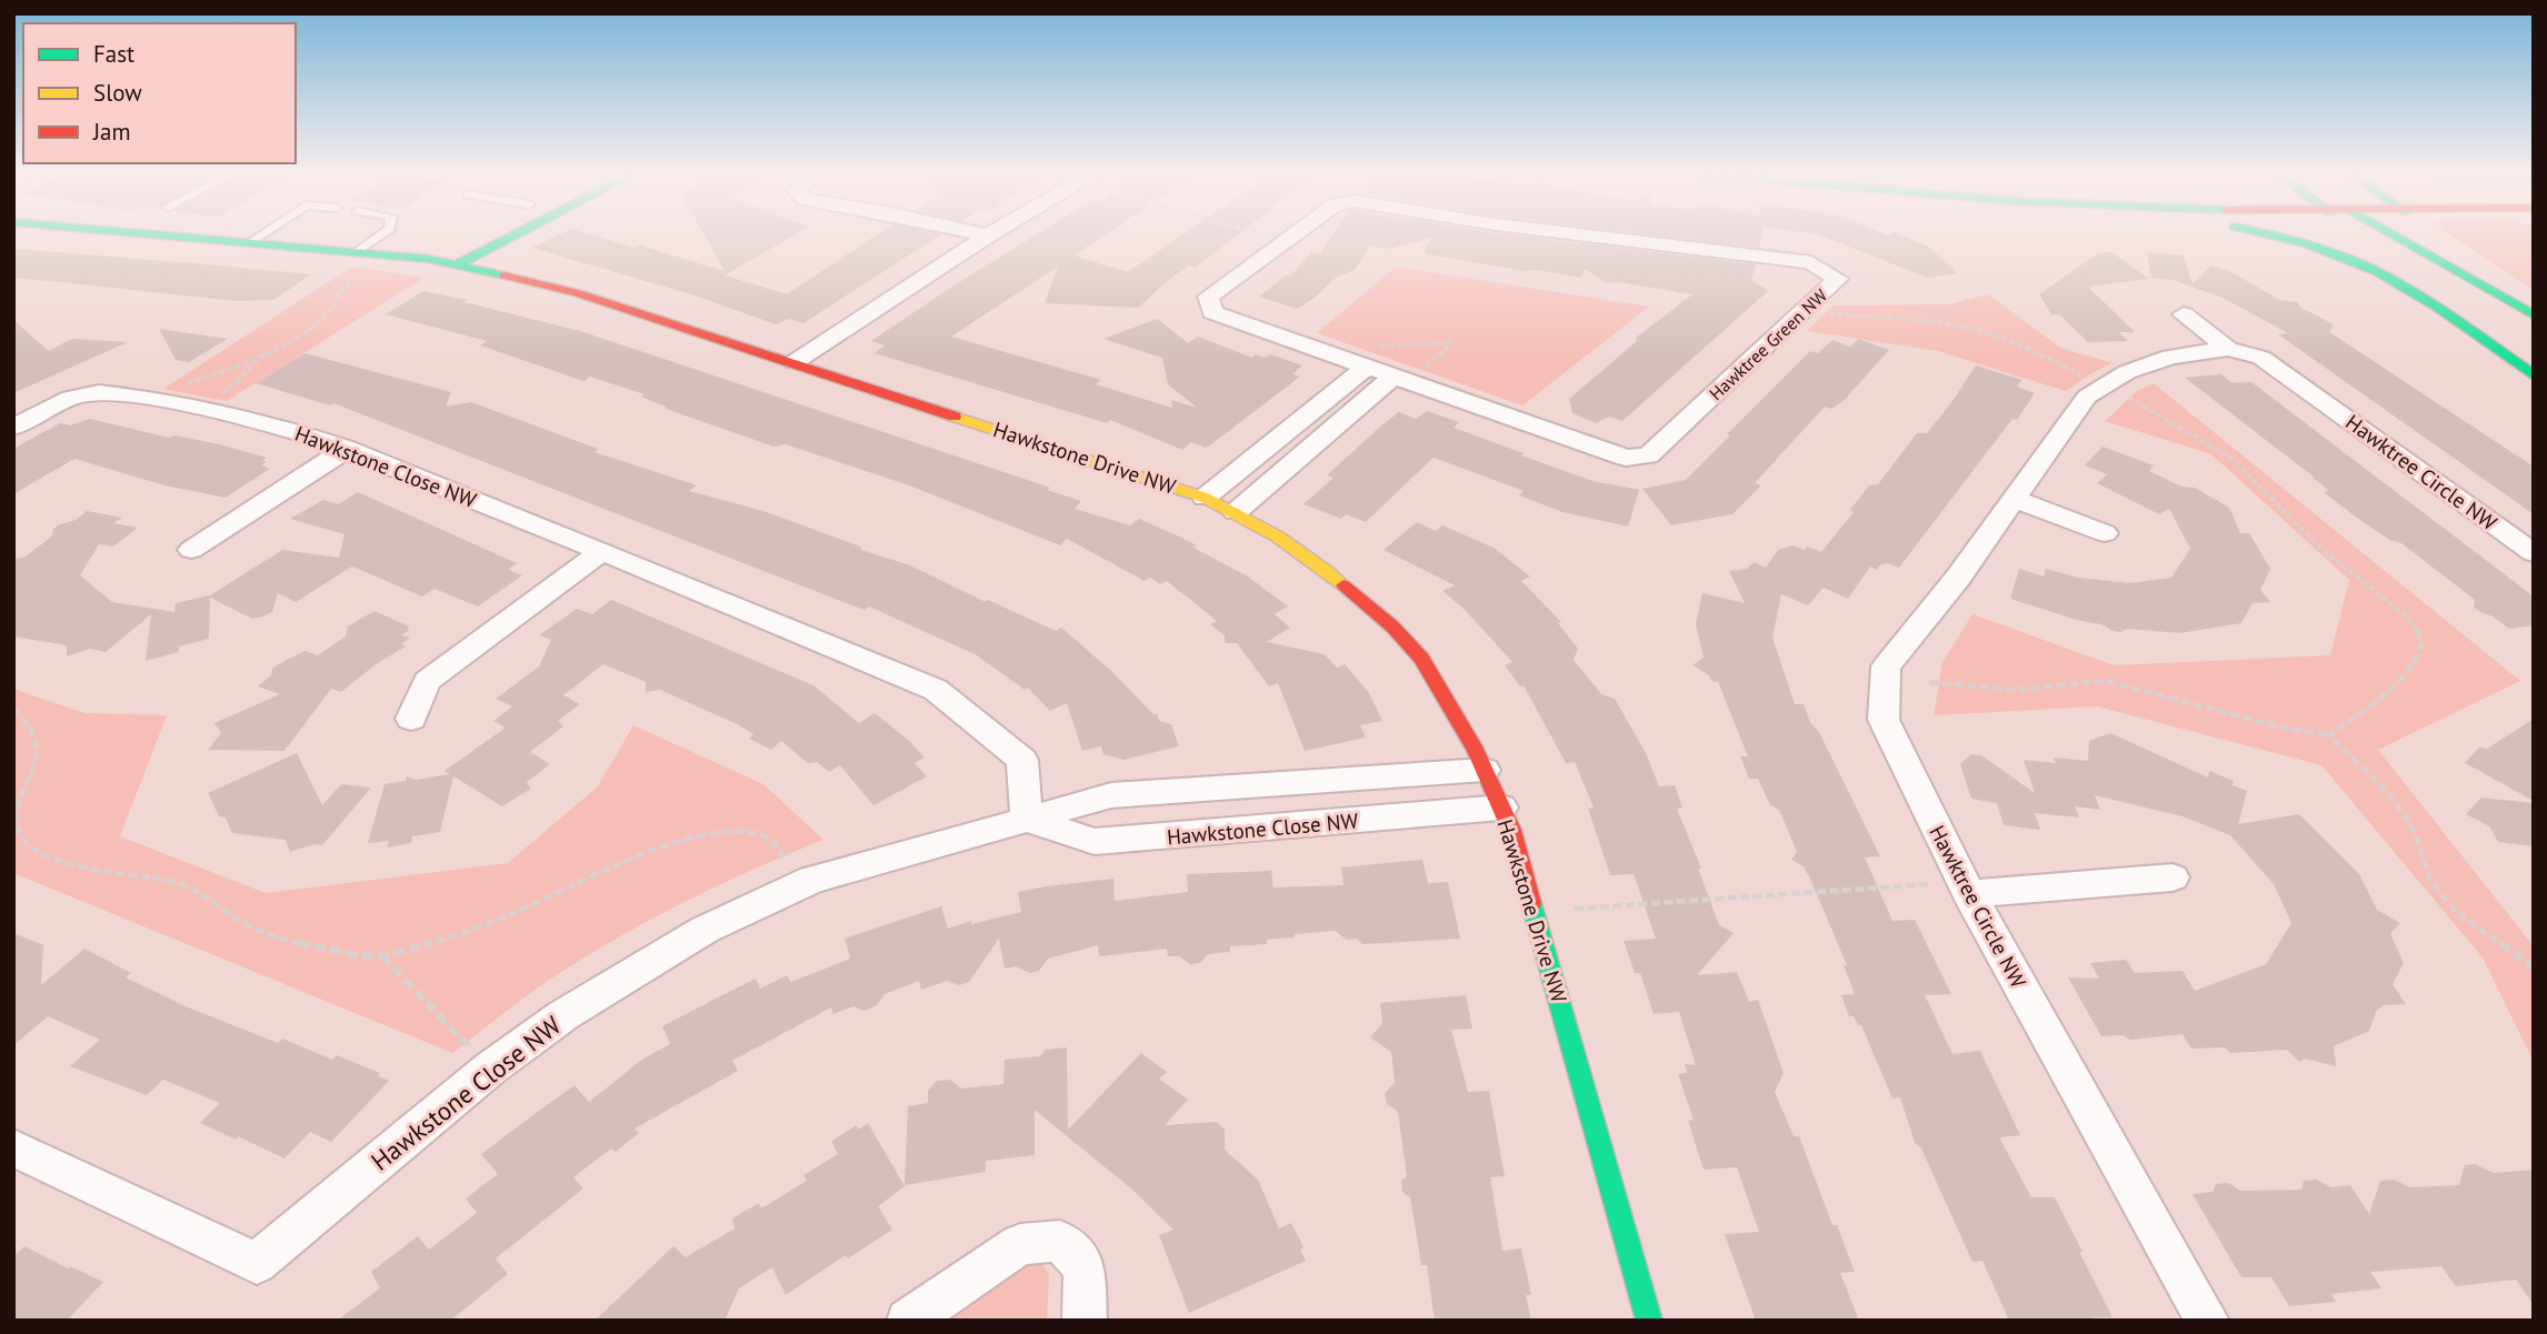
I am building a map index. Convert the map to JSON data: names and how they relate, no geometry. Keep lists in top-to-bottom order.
{
  "streets": {
    "main road": ["Hawkstone Drive NW"],
    "street": ["Hawktree Green NW", "Hawkstone Close NW", "Hawktree Circle NW"]
  },
  "crossings": [
    ["Hawkstone Drive NW", "Hawkstone Close NW"]
  ],
  "legend": ["Fast", "Slow", "Jam"]
}
